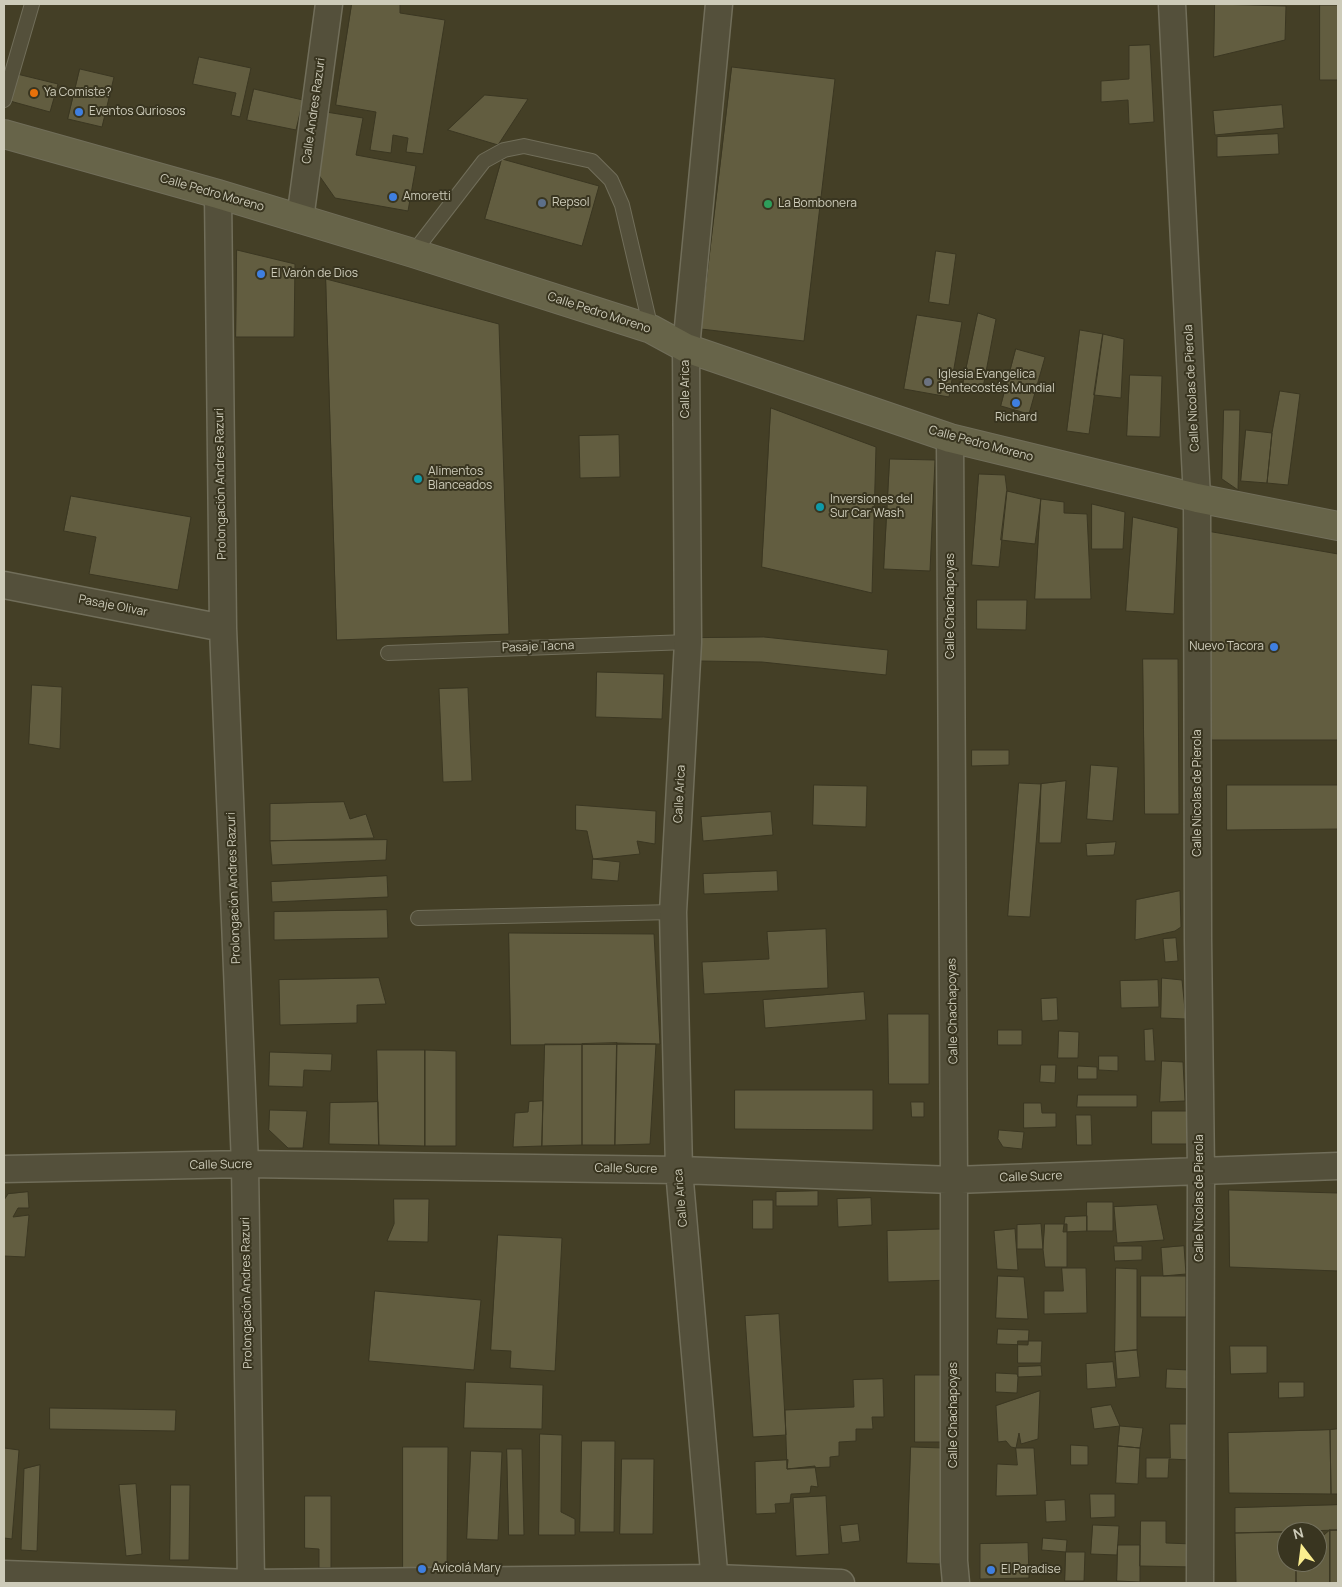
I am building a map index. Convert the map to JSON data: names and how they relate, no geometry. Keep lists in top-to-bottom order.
{
  "streets": {
    "main road": ["Calle Pedro Moreno"],
    "street": [
      "Calle Andres Razuri",
      "Calle Nicolas de Pierola",
      "Calle Arica",
      "Prolongación Andres Razuri",
      "Pasaje Olivar",
      "Calle Chachapoyas",
      "Calle Sucre"
    ],
    "lane": ["Pasaje Tacna"]
  },
  "crossings": [
    ["Calle Andres Razuri", "Calle Pedro Moreno"],
    ["Calle Pedro Moreno", "Calle Nicolas de Pierola"],
    ["Calle Pedro Moreno", "Calle Arica"],
    ["Calle Pedro Moreno", "Prolongación Andres Razuri"],
    ["Calle Pedro Moreno", "Calle Chachapoyas"],
    ["Calle Nicolas de Pierola", "Calle Sucre"],
    ["Calle Arica", "Pasaje Tacna"],
    ["Calle Arica", "Calle Sucre"],
    ["Prolongación Andres Razuri", "Pasaje Olivar"],
    ["Prolongación Andres Razuri", "Calle Sucre"],
    ["Calle Chachapoyas", "Calle Sucre"]
  ],
  "places": [
    "Ya Comiste?",
    "Eventos Quriosos",
    "Amoretti",
    "Repsol",
    "La Bombonera",
    "El Varón de Dios",
    "Iglesia Evangelica Pentecostés Mundial",
    "Richard",
    "Alimentos Blanceados",
    "Inversiones del Sur Car Wash",
    "Nuevo Tacora",
    "Avicolá Mary",
    "El Paradise"
  ],
  "north": "top"
}
